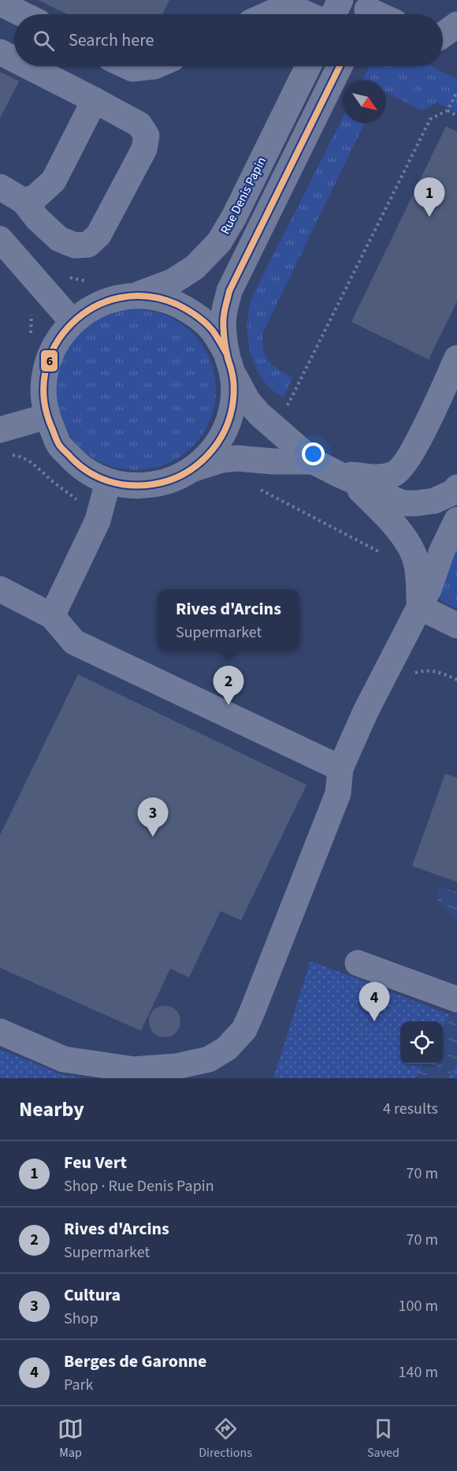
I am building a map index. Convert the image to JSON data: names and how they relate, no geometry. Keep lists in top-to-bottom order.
{
  "streets": {
    "street": ["Rue Denis Papin"]
  },
  "lines": ["transit line 6"],
  "north": "bottom right",
  "page": {
    "search": "Search here",
    "pins": [
      "1",
      "2",
      "3",
      "4"
    ],
    "popup": ["Rives d'Arcins", "Supermarket"],
    "heading": ["Nearby", "4 results"],
    "list": [
      {
        "mark": "1",
        "name": "Feu Vert",
        "note": "Shop · Rue Denis Papin",
        "value": "70 m"
      },
      {
        "mark": "2",
        "name": "Rives d'Arcins",
        "note": "Supermarket",
        "value": "70 m"
      },
      {
        "mark": "3",
        "name": "Cultura",
        "note": "Shop",
        "value": "100 m"
      },
      {
        "mark": "4",
        "name": "Berges de Garonne",
        "note": "Park",
        "value": "140 m"
      }
    ],
    "nav": ["Map", "Directions", "Saved"]
  }
}
